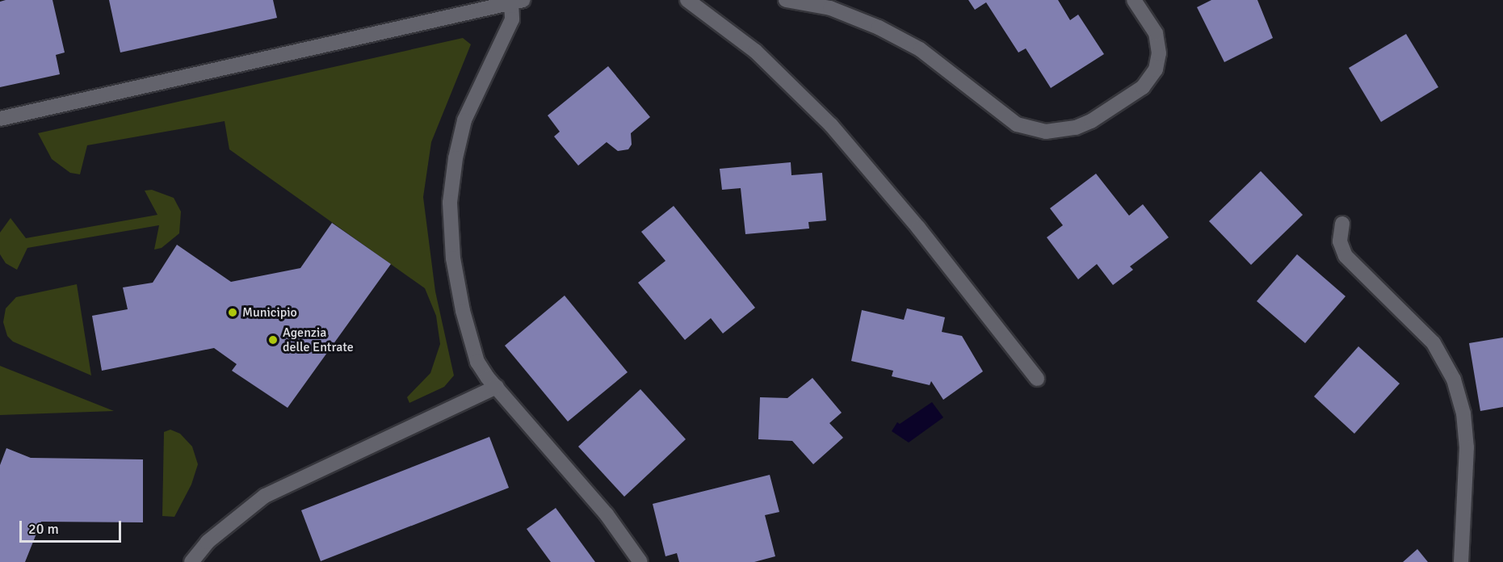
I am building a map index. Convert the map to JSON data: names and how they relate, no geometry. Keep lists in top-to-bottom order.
{
  "places": ["Municipio", "Agenzia delle Entrate"],
  "scale_bar": "20 m"
}
